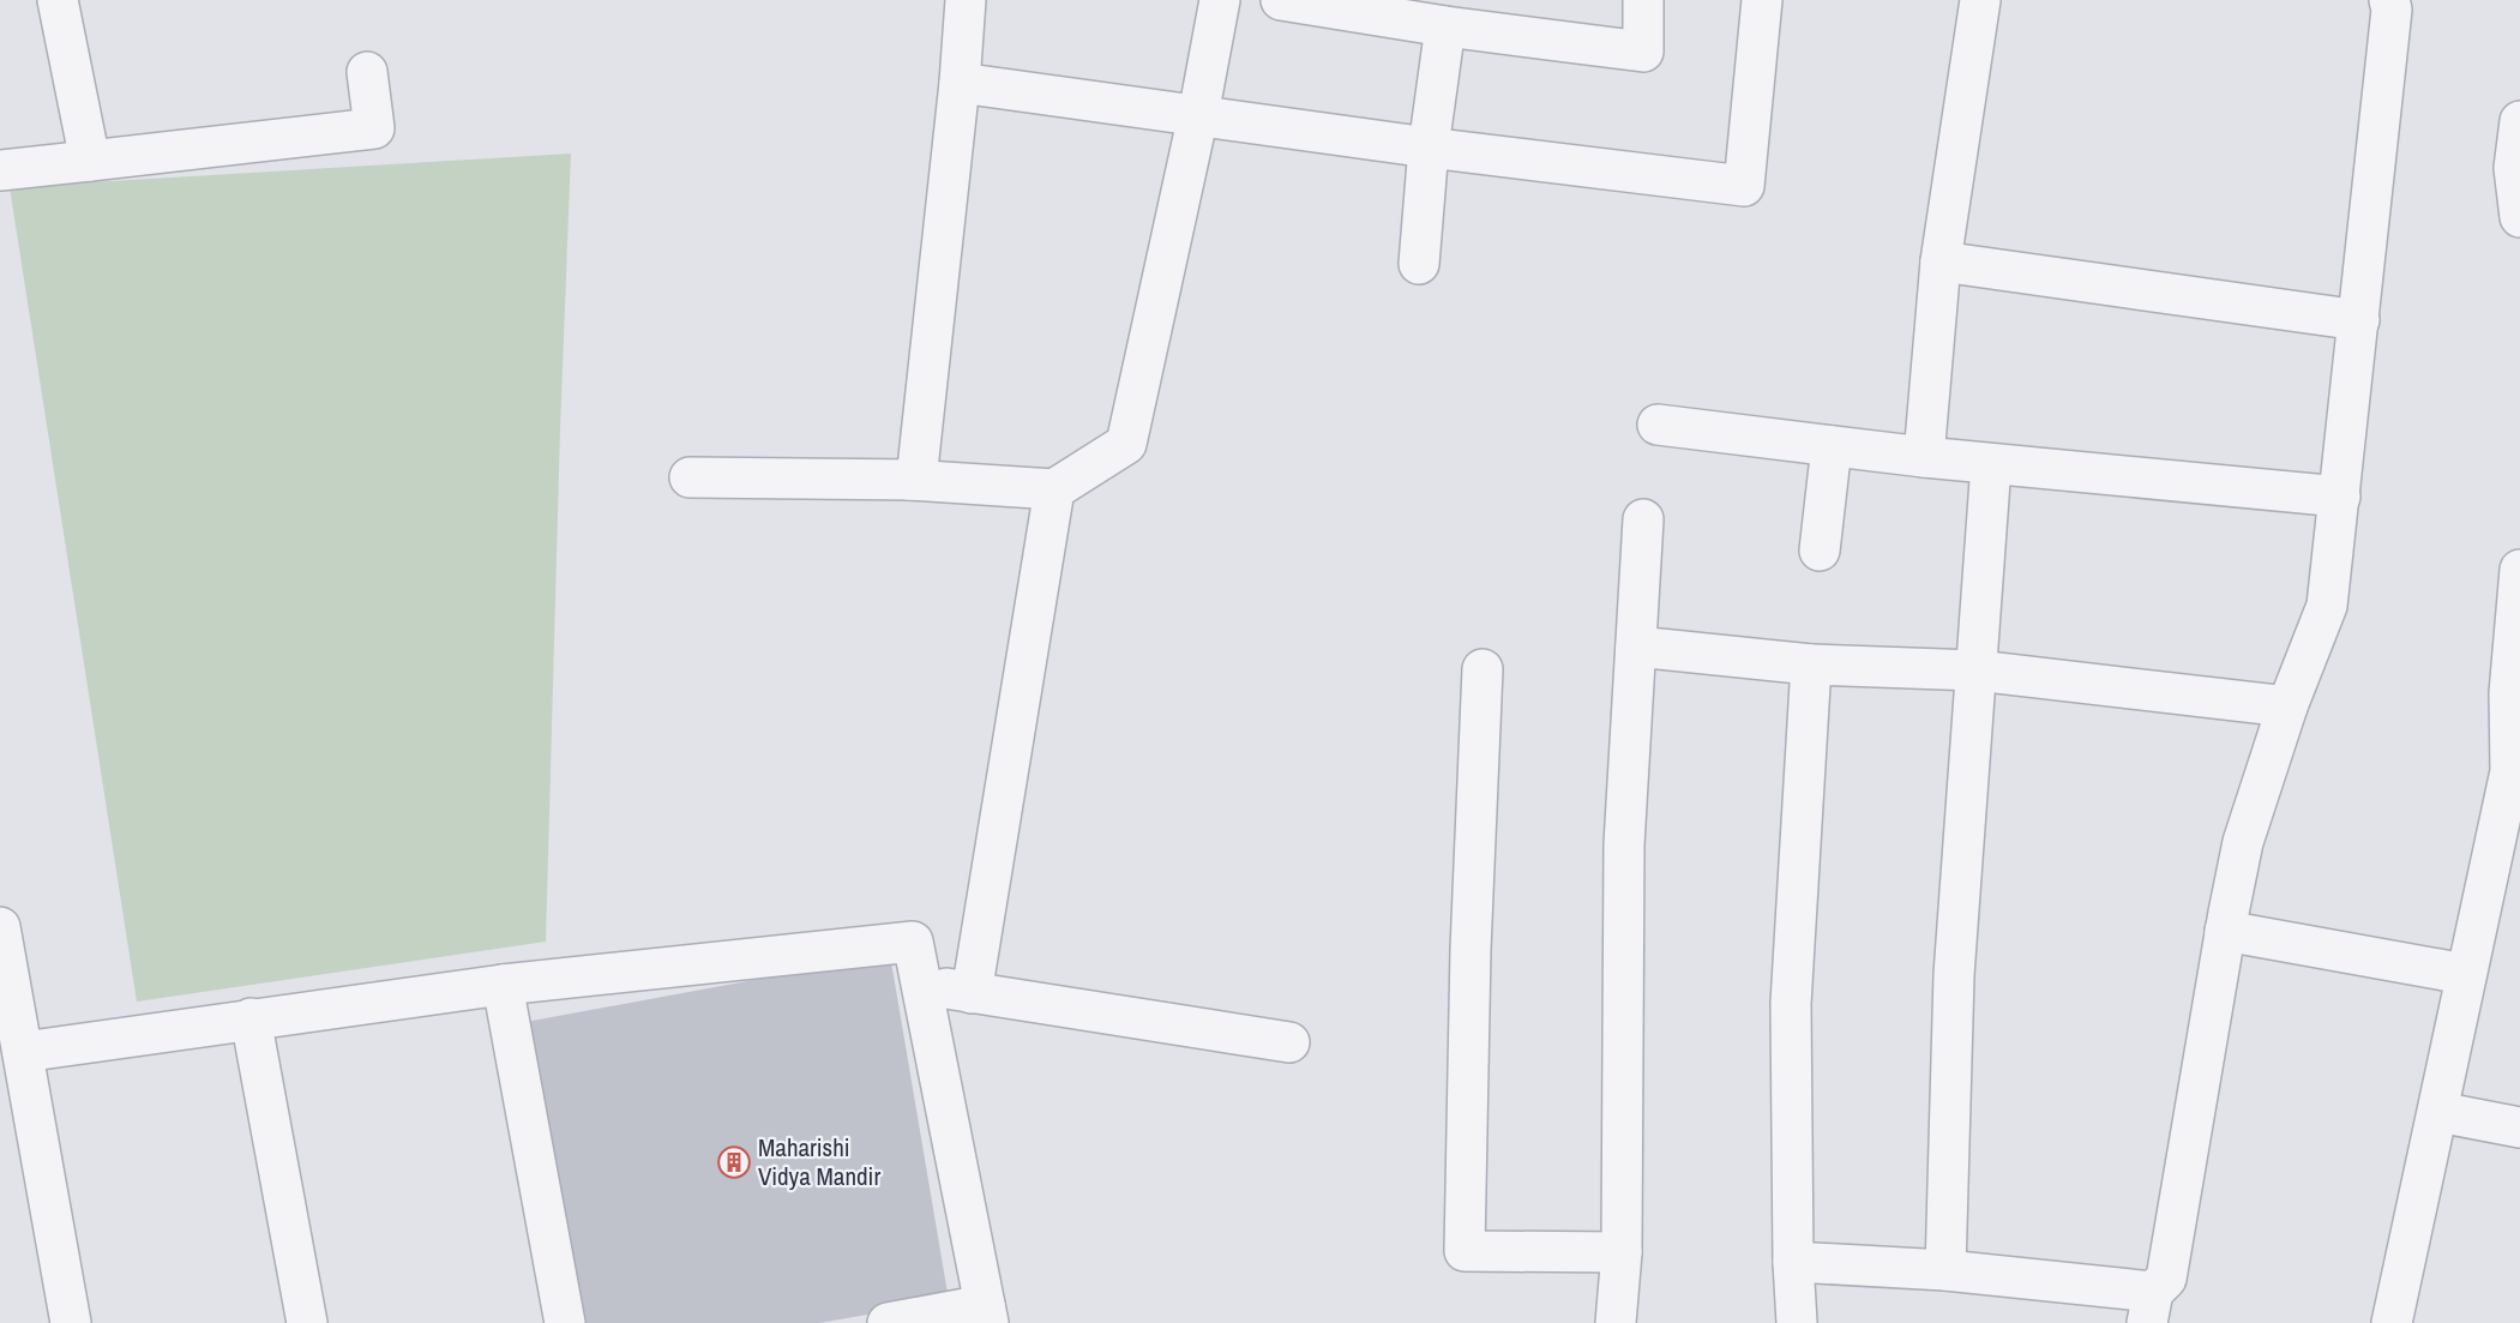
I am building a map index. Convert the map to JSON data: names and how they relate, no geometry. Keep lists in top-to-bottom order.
{
  "places": {
    "building": ["Maharishi Vidya Mandir"]
  }
}
